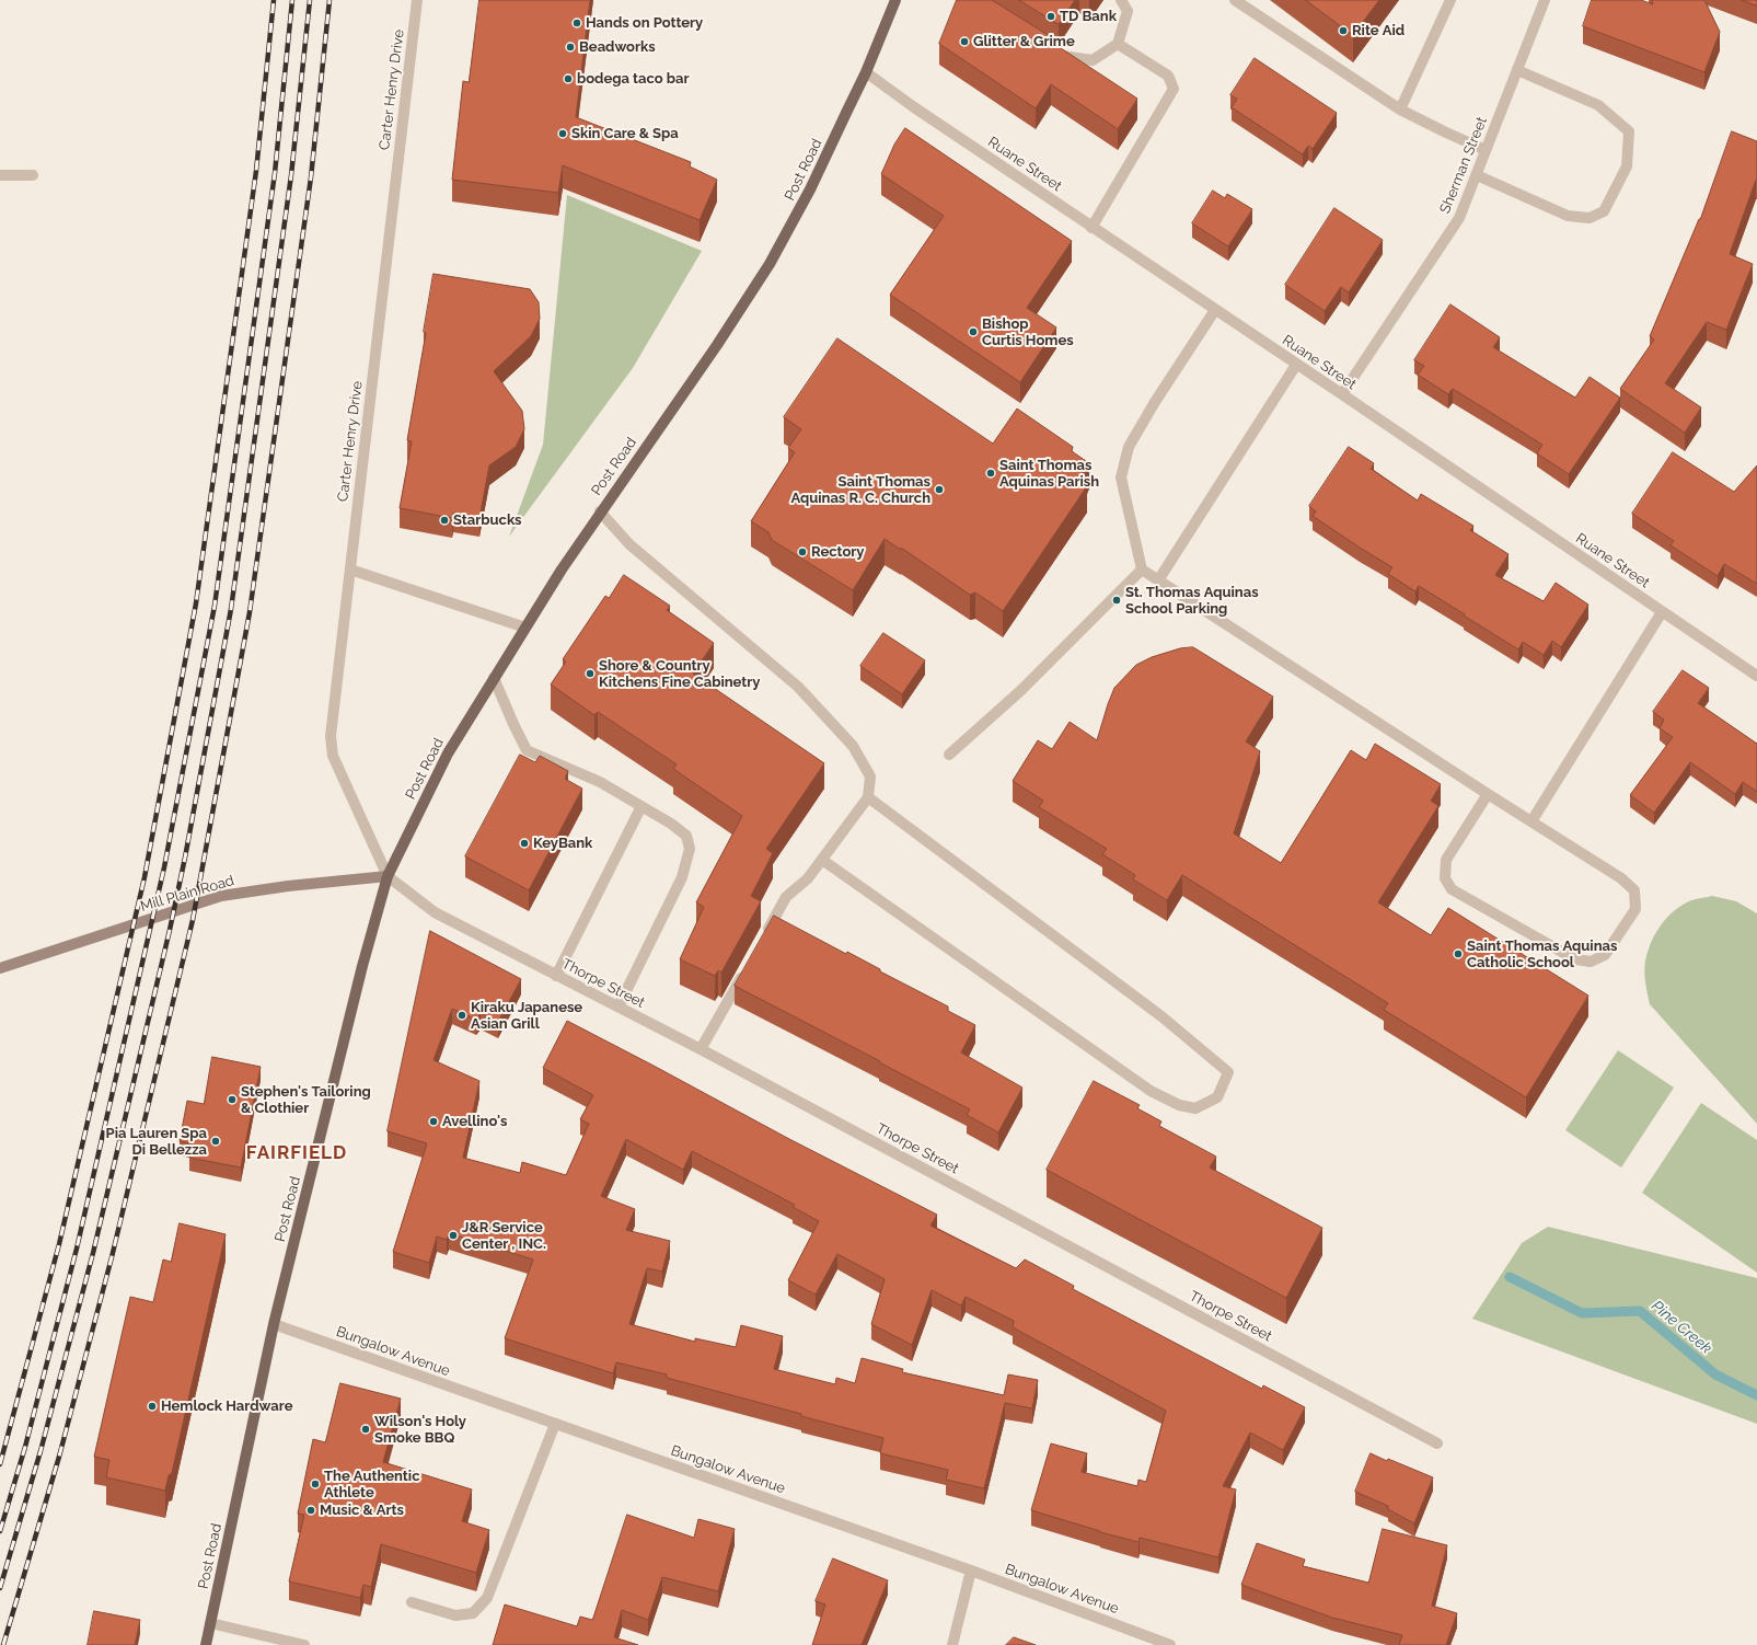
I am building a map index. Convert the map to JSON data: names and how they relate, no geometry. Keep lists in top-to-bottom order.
{
  "streets": {
    "main road": ["Post Road", "Mill Plain Road"],
    "street": [
      "Carter Henry Drive",
      "Ruane Street",
      "Sherman Street",
      "Thorpe Street",
      "Bungalow Avenue"
    ]
  },
  "crossings": [
    ["Carter Henry Drive", "Post Road"],
    ["Carter Henry Drive", "Mill Plain Road"],
    ["Carter Henry Drive", "Thorpe Street"],
    ["Ruane Street", "Sherman Street"],
    ["Ruane Street", "Post Road"],
    ["Post Road", "Mill Plain Road"],
    ["Post Road", "Thorpe Street"],
    ["Post Road", "Bungalow Avenue"],
    ["Mill Plain Road", "Thorpe Street"]
  ],
  "districts": ["FAIRFIELD"],
  "water": ["Pine Creek"],
  "places": [
    "TD Bank",
    "Hands on Pottery",
    "Rite Aid",
    "Glitter & Grime",
    "Beadworks",
    "bodega taco bar",
    "Skin Care & Spa",
    "Bishop Curtis Homes",
    "Saint Thomas Aquinas Parish",
    "Saint Thomas Aquinas R. C. Church",
    "Starbucks",
    "Rectory",
    "St. Thomas Aquinas School Parking",
    "Shore & Country Kitchens Fine Cabinetry",
    "KeyBank",
    "Saint Thomas Aquinas Catholic School",
    "Kiraku Japanese Asian Grill",
    "Stephen's Tailoring & Clothier",
    "Avellino's",
    "Pia Lauren Spa Di Bellezza",
    "J&R Service Center , INC.",
    "Hemlock Hardware",
    "Wilson's Holy Smoke BBQ",
    "The Authentic Athlete",
    "Music & Arts"
  ]
}
